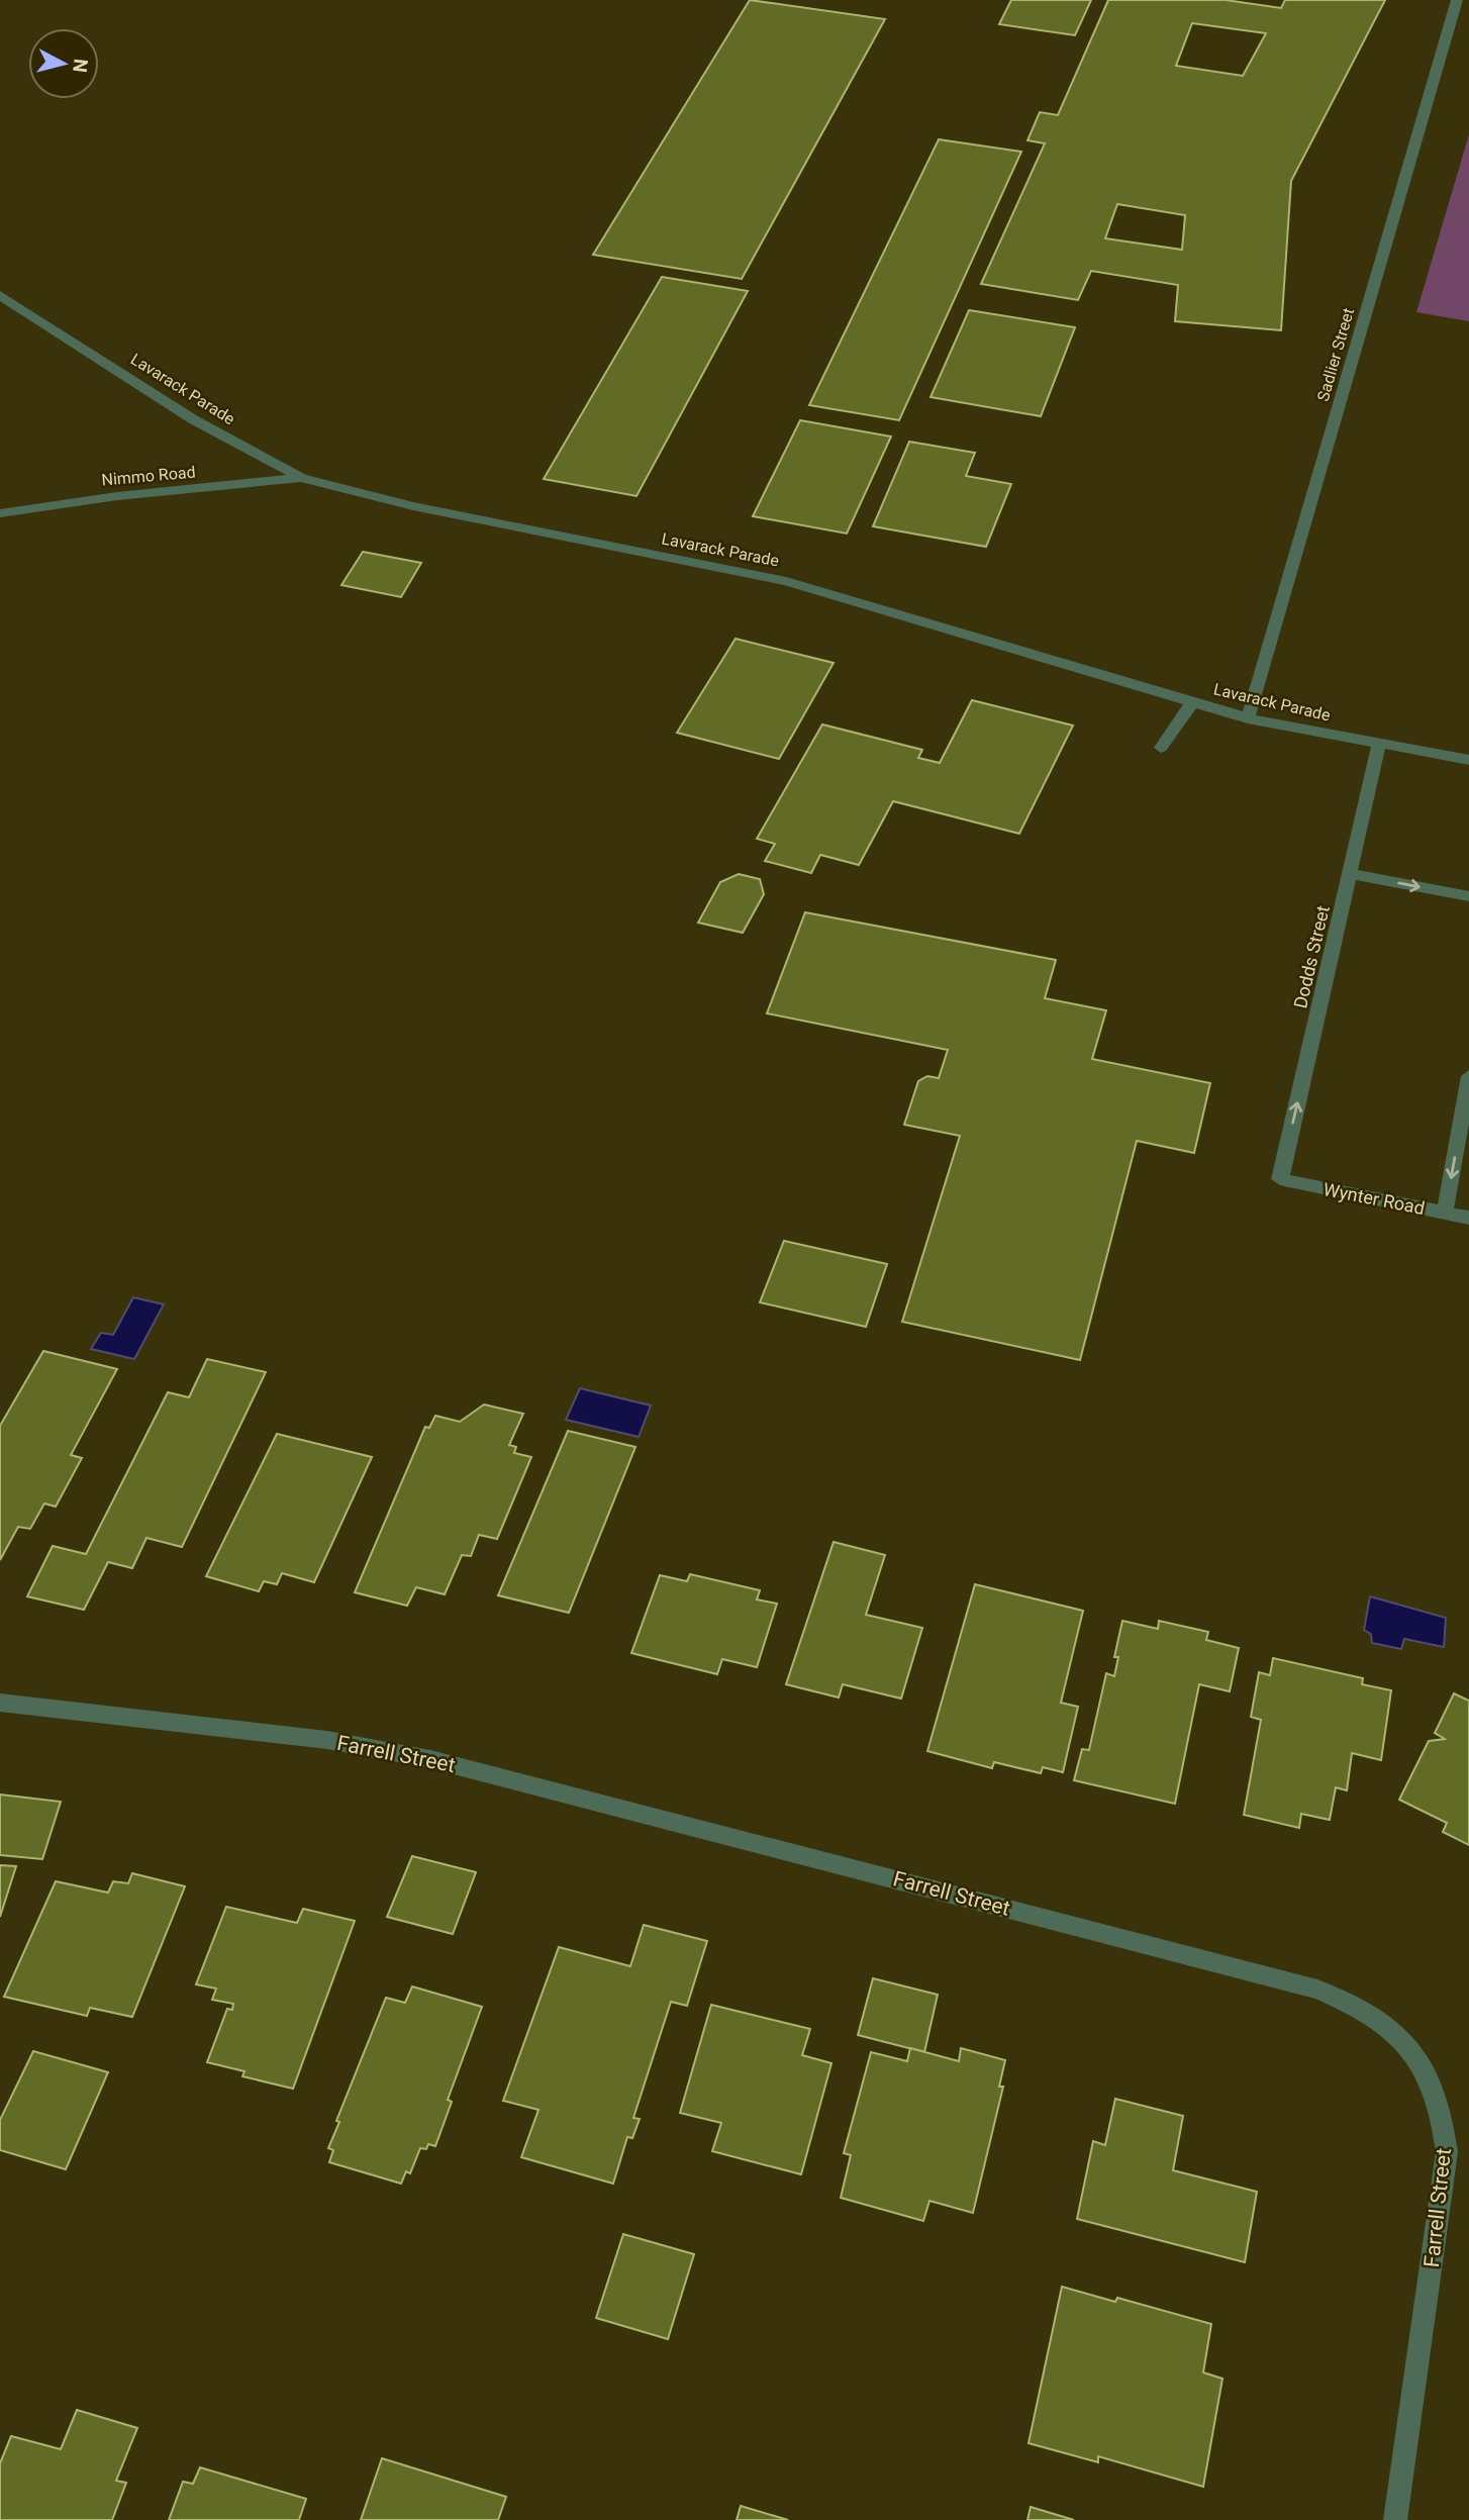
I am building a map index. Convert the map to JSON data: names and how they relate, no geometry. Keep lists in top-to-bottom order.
{
  "streets": {
    "street": [
      "Sadlier Street",
      "Lavarack Parade",
      "Nimmo Road",
      "Dodds Street",
      "Wynter Road",
      "Farrell Street"
    ]
  },
  "crossings": [
    ["Sadlier Street", "Lavarack Parade"],
    ["Lavarack Parade", "Nimmo Road"],
    ["Lavarack Parade", "Dodds Street"],
    ["Dodds Street", "Wynter Road"]
  ],
  "one_way": ["Dodds Street"],
  "north": "right"
}
